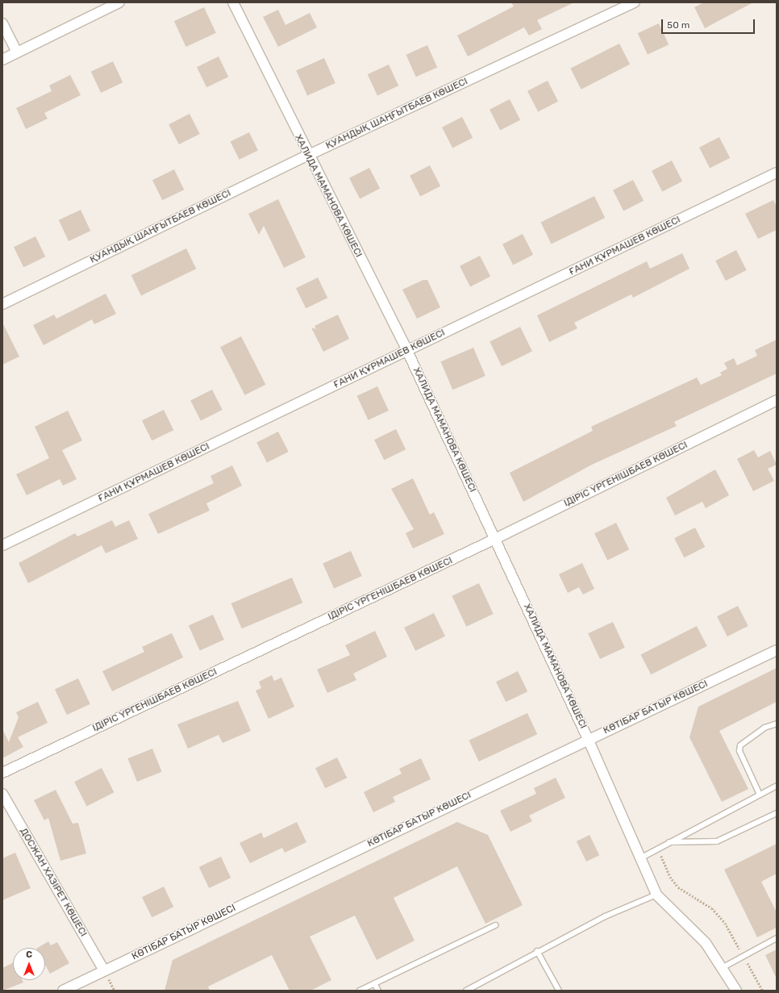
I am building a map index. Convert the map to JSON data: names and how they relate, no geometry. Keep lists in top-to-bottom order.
{
  "streets": {
    "street": [
      "ҚУАНДЫҚ ШАҢҒЫТБАЕВ КӨШЕСІ",
      "ХАЛИДА МАМАНОВА КӨШЕСІ",
      "ҒАНИ ҚҰРМАШЕВ КӨШЕСІ",
      "ІДІРІС ҮРГЕНІШБАЕВ КӨШЕСІ",
      "КӨТІБАР БАТЫР КӨШЕСІ",
      "ДОСЖАН ХАЗІРЕТ КӨШЕСІ"
    ]
  },
  "crossings": [
    ["ҚУАНДЫҚ ШАҢҒЫТБАЕВ КӨШЕСІ", "ХАЛИДА МАМАНОВА КӨШЕСІ"],
    ["ХАЛИДА МАМАНОВА КӨШЕСІ", "ҒАНИ ҚҰРМАШЕВ КӨШЕСІ"],
    ["ХАЛИДА МАМАНОВА КӨШЕСІ", "ІДІРІС ҮРГЕНІШБАЕВ КӨШЕСІ"],
    ["ХАЛИДА МАМАНОВА КӨШЕСІ", "КӨТІБАР БАТЫР КӨШЕСІ"],
    ["КӨТІБАР БАТЫР КӨШЕСІ", "ДОСЖАН ХАЗІРЕТ КӨШЕСІ"]
  ],
  "scale_bar": "50 m",
  "north": "top"
}
